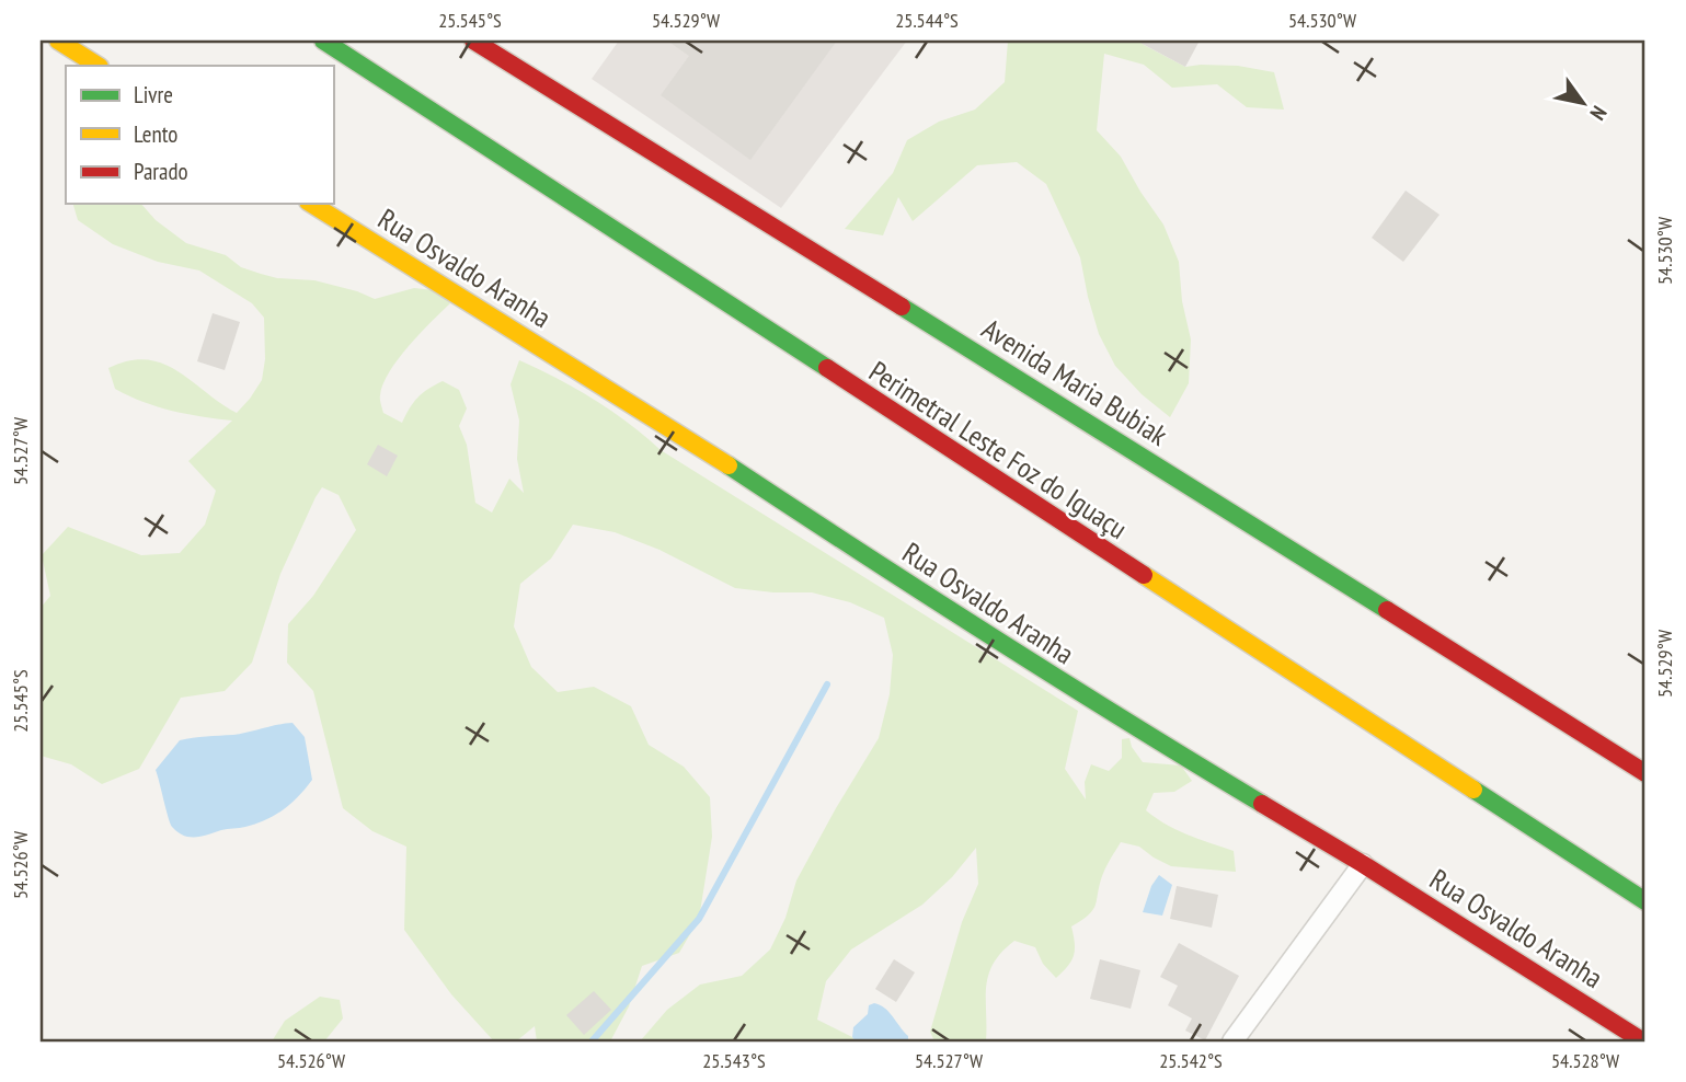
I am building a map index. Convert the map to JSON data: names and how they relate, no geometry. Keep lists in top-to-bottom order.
{
  "streets": {
    "main road": ["Rua Osvaldo Aranha", "Avenida Maria Bubiak", "Perimetral Leste Foz do Iguaçu"]
  },
  "legend": ["Livre", "Lento", "Parado"],
  "north": "bottom right",
  "coordinates": [
    "25.545°S",
    "54.529°W",
    "25.544°S",
    "54.530°W",
    "54.527°W",
    "54.526°W",
    "25.543°S",
    "25.542°S",
    "54.528°W"
  ]
}
